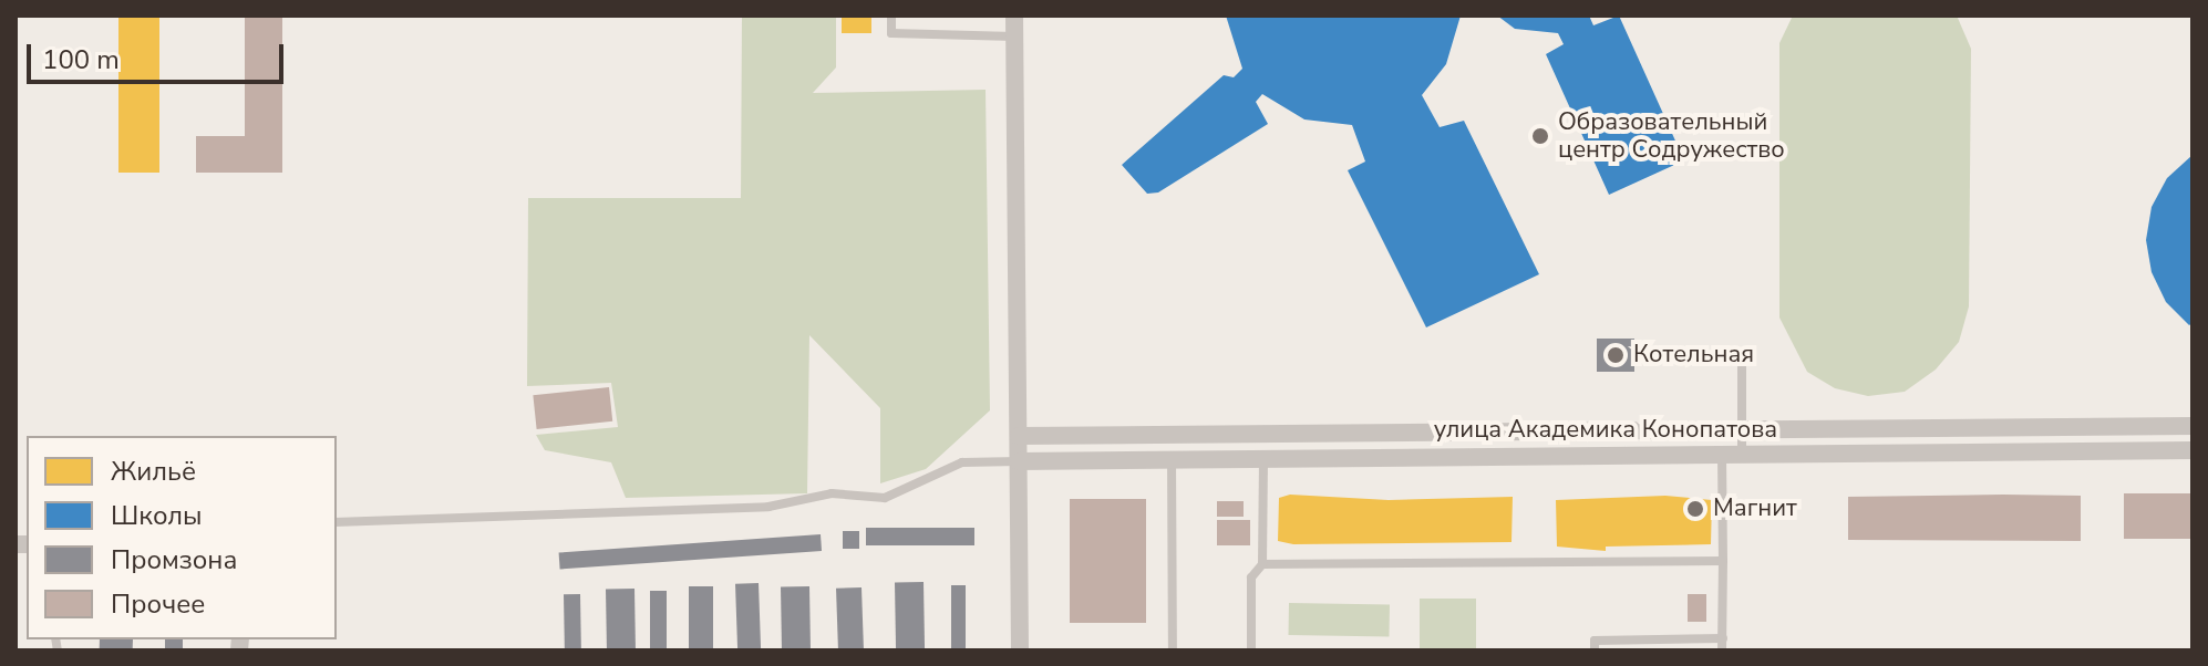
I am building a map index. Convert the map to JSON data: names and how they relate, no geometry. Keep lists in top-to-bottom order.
{
  "streets": {
    "street": ["улица Академика Конопатова"]
  },
  "places": ["Образовательный центр Содружество", "Котельная", "Магнит"],
  "legend": [
    "Жильё",
    "Школы",
    "Промзона",
    "Прочее"
  ],
  "scale_bar": "100 m"
}
